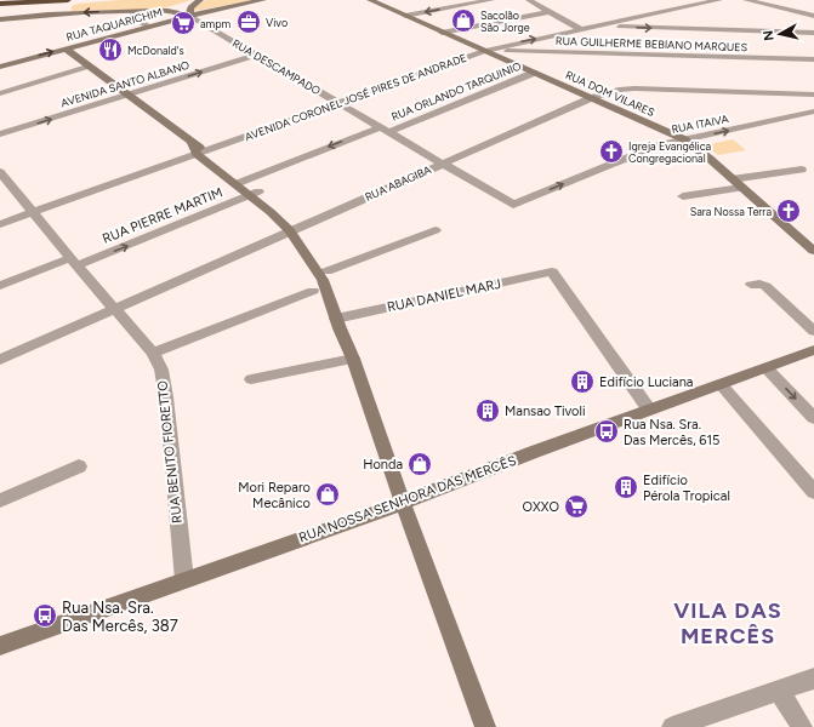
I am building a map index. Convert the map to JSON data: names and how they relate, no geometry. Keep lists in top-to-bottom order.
{
  "streets": {
    "main road": ["RUA TAQUARICHIM", "RUA DOM VILARES", "RUA NOSSA SENHORA DAS MERCÊS"],
    "street": [
      "RUA GUILHERME BEBIANO MARQUES",
      "RUA DESCAMPADO",
      "AVENIDA SANTO ALBANO",
      "RUA ORLANDO TARQUINIO",
      "AVENIDA CORONEL JOSÉ PIRES DE ANDRADE",
      "RUA ITAIVA",
      "RUA ABAGIBA",
      "RUA PIERRE MARTIM",
      "RUA DANIEL MARJ",
      "RUA BENITO FIORETTO"
    ]
  },
  "crossings": [
    ["RUA TAQUARICHIM", "RUA DESCAMPADO"],
    ["RUA GUILHERME BEBIANO MARQUES", "RUA DOM VILARES"],
    ["RUA GUILHERME BEBIANO MARQUES", "AVENIDA CORONEL JOSÉ PIRES DE ANDRADE"],
    ["RUA DESCAMPADO", "AVENIDA SANTO ALBANO"],
    ["RUA DESCAMPADO", "RUA ORLANDO TARQUINIO"],
    ["RUA DESCAMPADO", "AVENIDA CORONEL JOSÉ PIRES DE ANDRADE"],
    ["RUA DESCAMPADO", "RUA ITAIVA"],
    ["RUA DESCAMPADO", "RUA ABAGIBA"],
    ["RUA ORLANDO TARQUINIO", "RUA DOM VILARES"],
    ["RUA DOM VILARES", "AVENIDA CORONEL JOSÉ PIRES DE ANDRADE"],
    ["RUA DOM VILARES", "RUA ITAIVA"],
    ["RUA DOM VILARES", "RUA ABAGIBA"],
    ["AVENIDA CORONEL JOSÉ PIRES DE ANDRADE", "RUA BENITO FIORETTO"],
    ["RUA ABAGIBA", "RUA BENITO FIORETTO"],
    ["RUA PIERRE MARTIM", "RUA BENITO FIORETTO"],
    ["RUA DANIEL MARJ", "RUA NOSSA SENHORA DAS MERCÊS"],
    ["RUA BENITO FIORETTO", "RUA NOSSA SENHORA DAS MERCÊS"]
  ],
  "districts": ["VILA DAS MERCÊS"],
  "places": {
    "shop": ["Sacolão São Jorge", "Honda", "Mori Reparo Mecânico"],
    "office": ["Vivo"],
    "supermarket": ["ampm", "OXXO"],
    "restaurant": ["McDonald's"],
    "church": ["Igreja Evangélica Congregacional", "Sara Nossa Terra"],
    "building": ["Edifício Luciana", "Mansao Tivoli", "Edifício Pérola Tropical"],
    "bus stop": ["Rua Nsa. Sra. Das Mercês, 615", "Rua Nsa. Sra. Das Mercês, 387"]
  },
  "north": "left"
}
